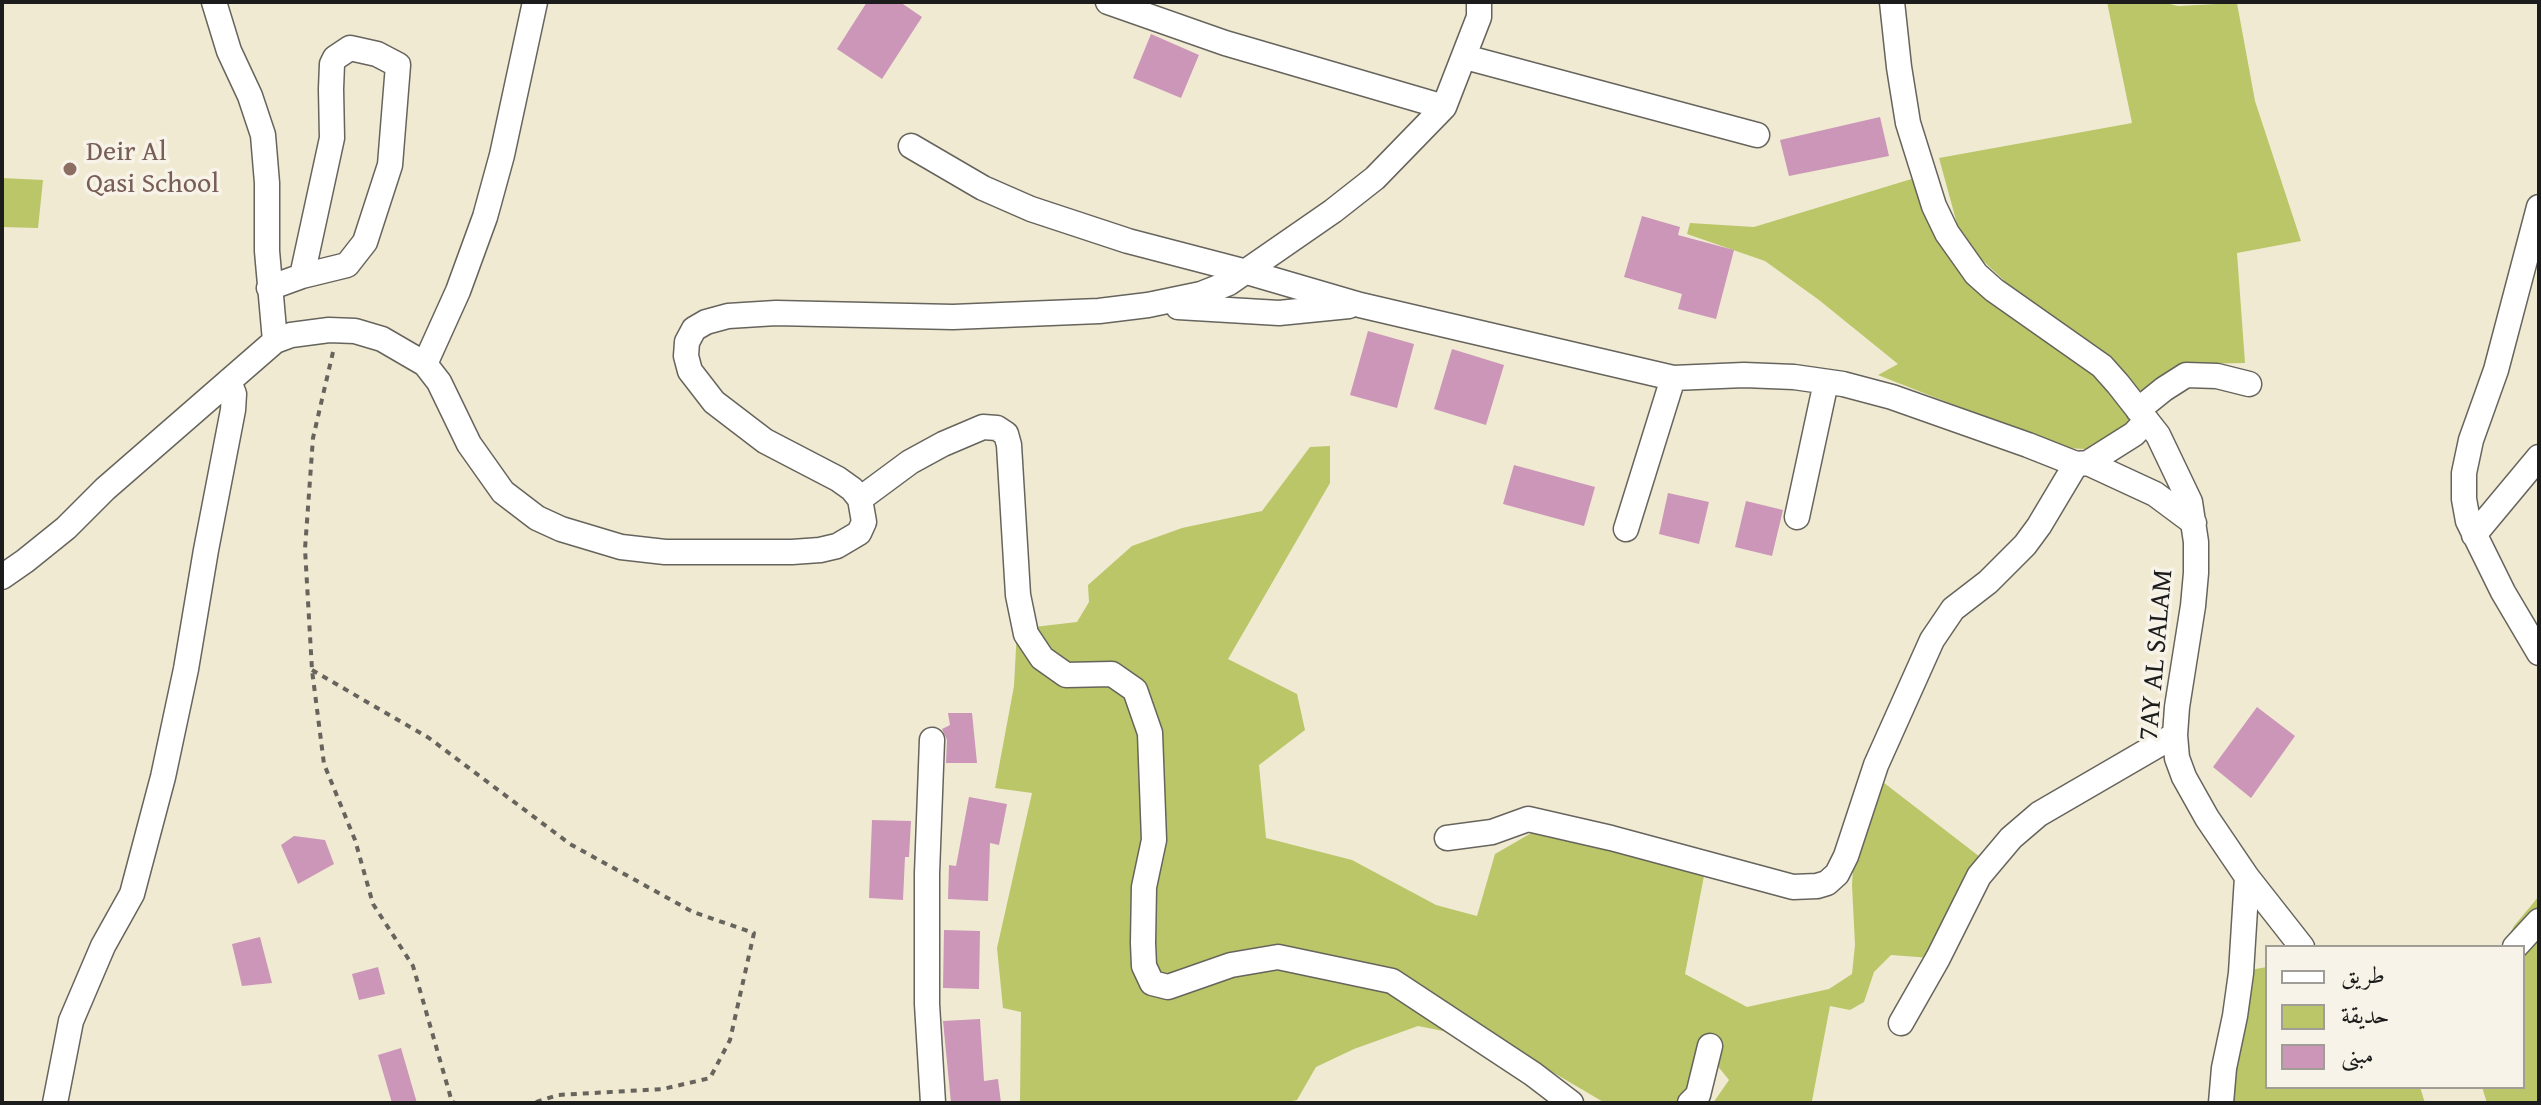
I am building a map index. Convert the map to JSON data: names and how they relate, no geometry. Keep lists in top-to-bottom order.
{
  "streets": {
    "street": ["7AY AL SALAM"]
  },
  "places": ["Deir Al Qasi School"],
  "legend": ["طريق", "حديقة", "مبنى"]
}
